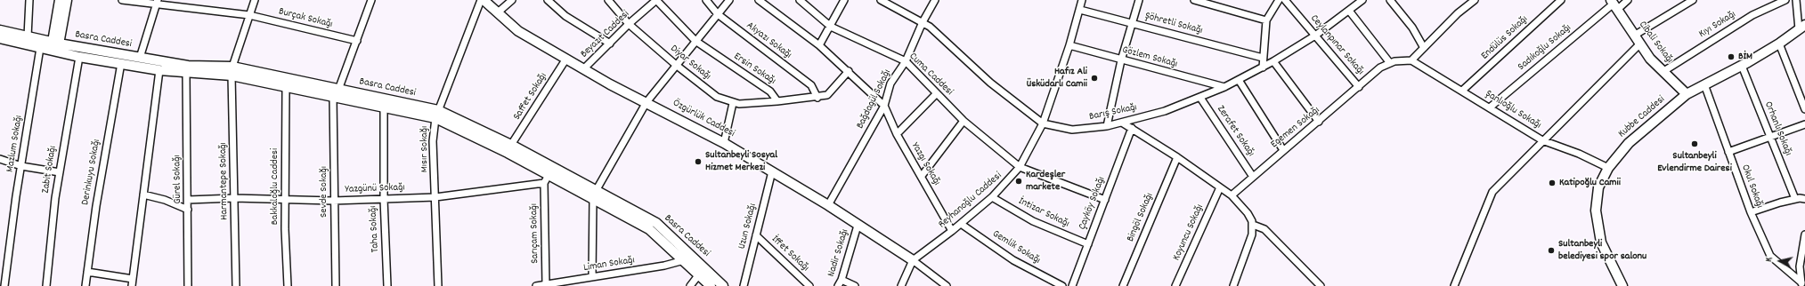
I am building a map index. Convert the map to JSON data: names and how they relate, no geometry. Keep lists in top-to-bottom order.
{
  "streets": {
    "main road": [
      "Basra Caddesi",
      "Cibali Sokağı",
      "Kubbe Caddesi",
      "Özgürlük Caddesi"
    ],
    "street": [
      "Burçak Sokağı",
      "Şöhretli Sokağı",
      "Kıyı Sokağı",
      "Beyazıt Caddesi",
      "Endülüs Sokağı",
      "Akyazı Sokağı",
      "Ceylanpınar Sokağı",
      "Sadıkoğlu Sokağı",
      "Gözlem Sokağı",
      "Diyar Sokağı",
      "Ersin Sokağı",
      "Cuma Caddesi",
      "Saffet Sokağı",
      "Bağdagül Sokağı",
      "Şanlıoğlu Sokağı",
      "Barış Sokağı",
      "Egemen Sokağı",
      "Orhanlı Sokağı",
      "Zerafet Sokağı",
      "Mazlum Sokağı",
      "Mısır Sokağı",
      "Yazgı Sokağı",
      "Zabit Sokağı",
      "Derinkuyu Sokağı",
      "Gürel Sokağı",
      "Harmantepe Sokağı",
      "Bakkaloğlu Caddesi",
      "Okul Sokağı",
      "Yazgünü Sokağı",
      "Sevde Sokağı",
      "Reyhanoğlu Caddesi",
      "Çayköy Sokağı",
      "İntizar Sokağı",
      "Bingöl Sokağı",
      "Uzun Sokağı",
      "Taha Sokağı",
      "Koyuncu Sokağı",
      "Sarıçam Sokağı",
      "Gemlik Sokağı",
      "Nadir Sokağı",
      "İffet Sokağı",
      "Liman Sokağı"
    ]
  },
  "crossings": [
    ["Burçak Sokağı", "Harmantepe Sokağı"],
    ["Şöhretli Sokağı", "Reyhanoğlu Caddesi"],
    ["Kıyı Sokağı", "Cibali Sokağı"],
    ["Beyazıt Caddesi", "Diyar Sokağı"],
    ["Beyazıt Caddesi", "Ersin Sokağı"],
    ["Beyazıt Caddesi", "Özgürlük Caddesi"],
    ["Endülüs Sokağı", "Şanlıoğlu Sokağı"],
    ["Basra Caddesi", "Saffet Sokağı"],
    ["Basra Caddesi", "Mazlum Sokağı"],
    ["Basra Caddesi", "Mısır Sokağı"],
    ["Basra Caddesi", "Zabit Sokağı"],
    ["Basra Caddesi", "Derinkuyu Sokağı"],
    ["Basra Caddesi", "Gürel Sokağı"],
    ["Basra Caddesi", "Harmantepe Sokağı"],
    ["Basra Caddesi", "Bakkaloğlu Caddesi"],
    ["Basra Caddesi", "Sevde Sokağı"],
    ["Basra Caddesi", "Taha Sokağı"],
    ["Basra Caddesi", "Liman Sokağı"],
    ["Akyazı Sokağı", "Ersin Sokağı"],
    ["Cibali Sokağı", "Sadıkoğlu Sokağı"],
    ["Cibali Sokağı", "Kubbe Caddesi"],
    ["Ceylanpınar Sokağı", "Barış Sokağı"],
    ["Ceylanpınar Sokağı", "Egemen Sokağı"],
    ["Sadıkoğlu Sokağı", "Şanlıoğlu Sokağı"],
    ["Gözlem Sokağı", "Barış Sokağı"],
    ["Gözlem Sokağı", "Reyhanoğlu Caddesi"],
    ["Diyar Sokağı", "Ersin Sokağı"],
    ["Cuma Caddesi", "Bağdagül Sokağı"],
    ["Cuma Caddesi", "Reyhanoğlu Caddesi"],
    ["Cuma Caddesi", "Çayköy Sokağı"],
    ["Saffet Sokağı", "Özgürlük Caddesi"],
    ["Bağdagül Sokağı", "Barış Sokağı"],
    ["Bağdagül Sokağı", "Özgürlük Caddesi"],
    ["Bağdagül Sokağı", "Yazgı Sokağı"],
    ["Şanlıoğlu Sokağı", "Kubbe Caddesi"],
    ["Şanlıoğlu Sokağı", "Egemen Sokağı"],
    ["Barış Sokağı", "Zerafet Sokağı"],
    ["Barış Sokağı", "Reyhanoğlu Caddesi"],
    ["Kubbe Caddesi", "Orhanlı Sokağı"],
    ["Kubbe Caddesi", "Okul Sokağı"],
    ["Özgürlük Caddesi", "Mısır Sokağı"],
    ["Özgürlük Caddesi", "Reyhanoğlu Caddesi"],
    ["Özgürlük Caddesi", "Uzun Sokağı"],
    ["Özgürlük Caddesi", "Nadir Sokağı"],
    ["Egemen Sokağı", "Zerafet Sokağı"],
    ["Mısır Sokağı", "Yazgünü Sokağı"],
    ["Yazgı Sokağı", "Reyhanoğlu Caddesi"],
    ["Gürel Sokağı", "Yazgünü Sokağı"],
    ["Harmantepe Sokağı", "Yazgünü Sokağı"],
    ["Bakkaloğlu Caddesi", "Yazgünü Sokağı"],
    ["Yazgünü Sokağı", "Sevde Sokağı"],
    ["Yazgünü Sokağı", "Taha Sokağı"],
    ["Yazgünü Sokağı", "Sarıçam Sokağı"],
    ["Reyhanoğlu Caddesi", "İntizar Sokağı"],
    ["Reyhanoğlu Caddesi", "Gemlik Sokağı"],
    ["Çayköy Sokağı", "İntizar Sokağı"],
    ["Uzun Sokağı", "İffet Sokağı"],
    ["Sarıçam Sokağı", "Liman Sokağı"]
  ],
  "places": [
    "BİM",
    "Hafız Ali Üsküdarlı Camii",
    "Sultanbeyli Evlendirme Dairesi",
    "Sultanbeyli Sosyal Hizmet Merkezi",
    "Kardeşler markete",
    "Katipoğlu Camii",
    "Sultanbeyli belediyesi spor salonu"
  ],
  "north": "left"
}
